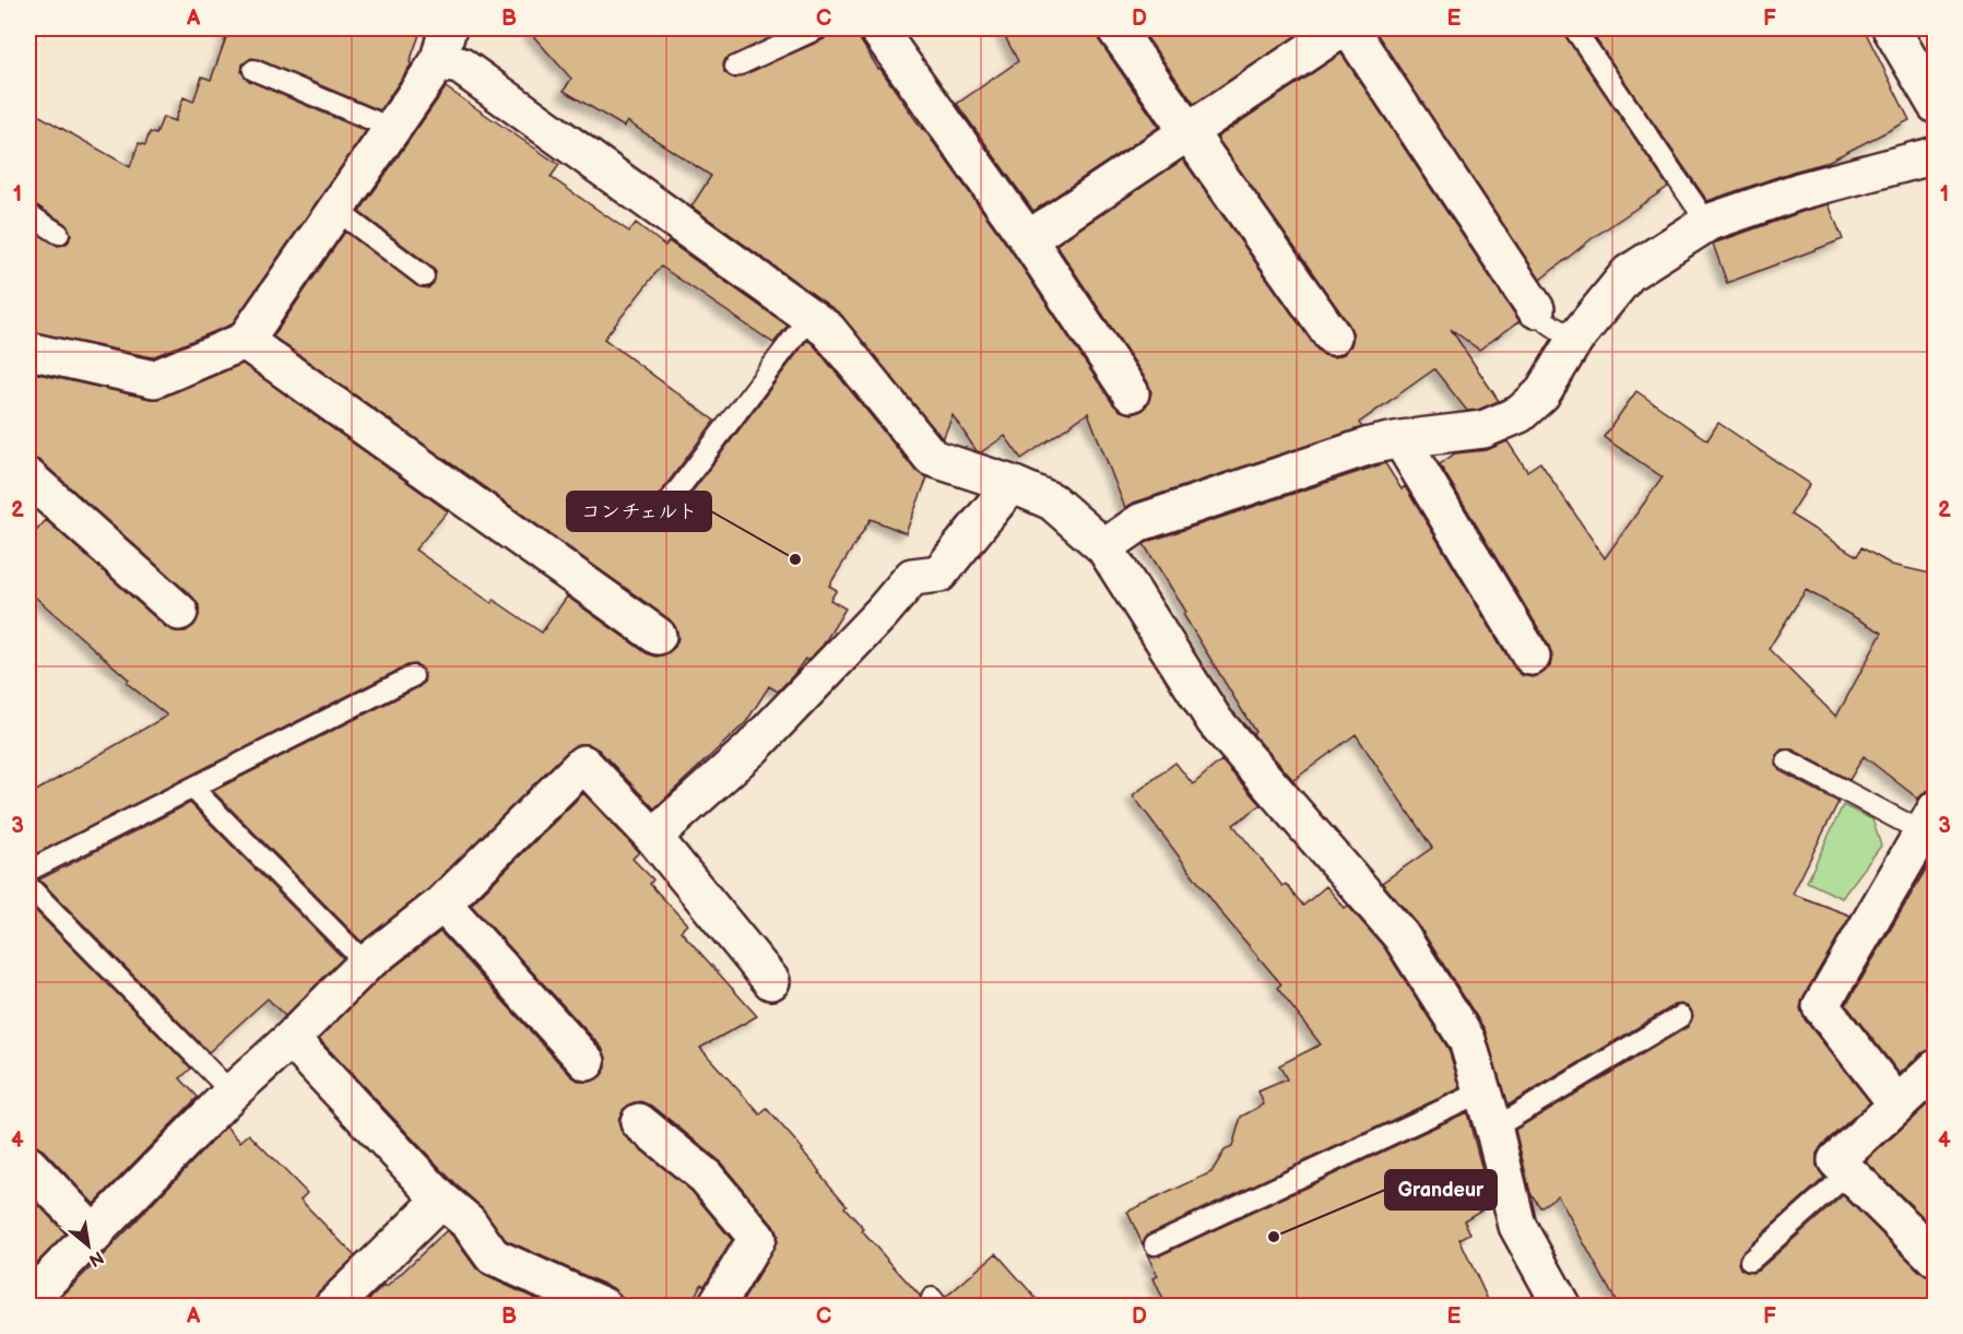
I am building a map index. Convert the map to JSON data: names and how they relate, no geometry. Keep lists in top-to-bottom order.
{
  "places": ["コンチェルト", "Grandeur"],
  "north": "bottom right",
  "grid": {
    "columns": [
      "A",
      "B",
      "C",
      "D",
      "E",
      "F"
    ],
    "rows": [
      "1",
      "2",
      "3",
      "4"
    ]
  }
}
